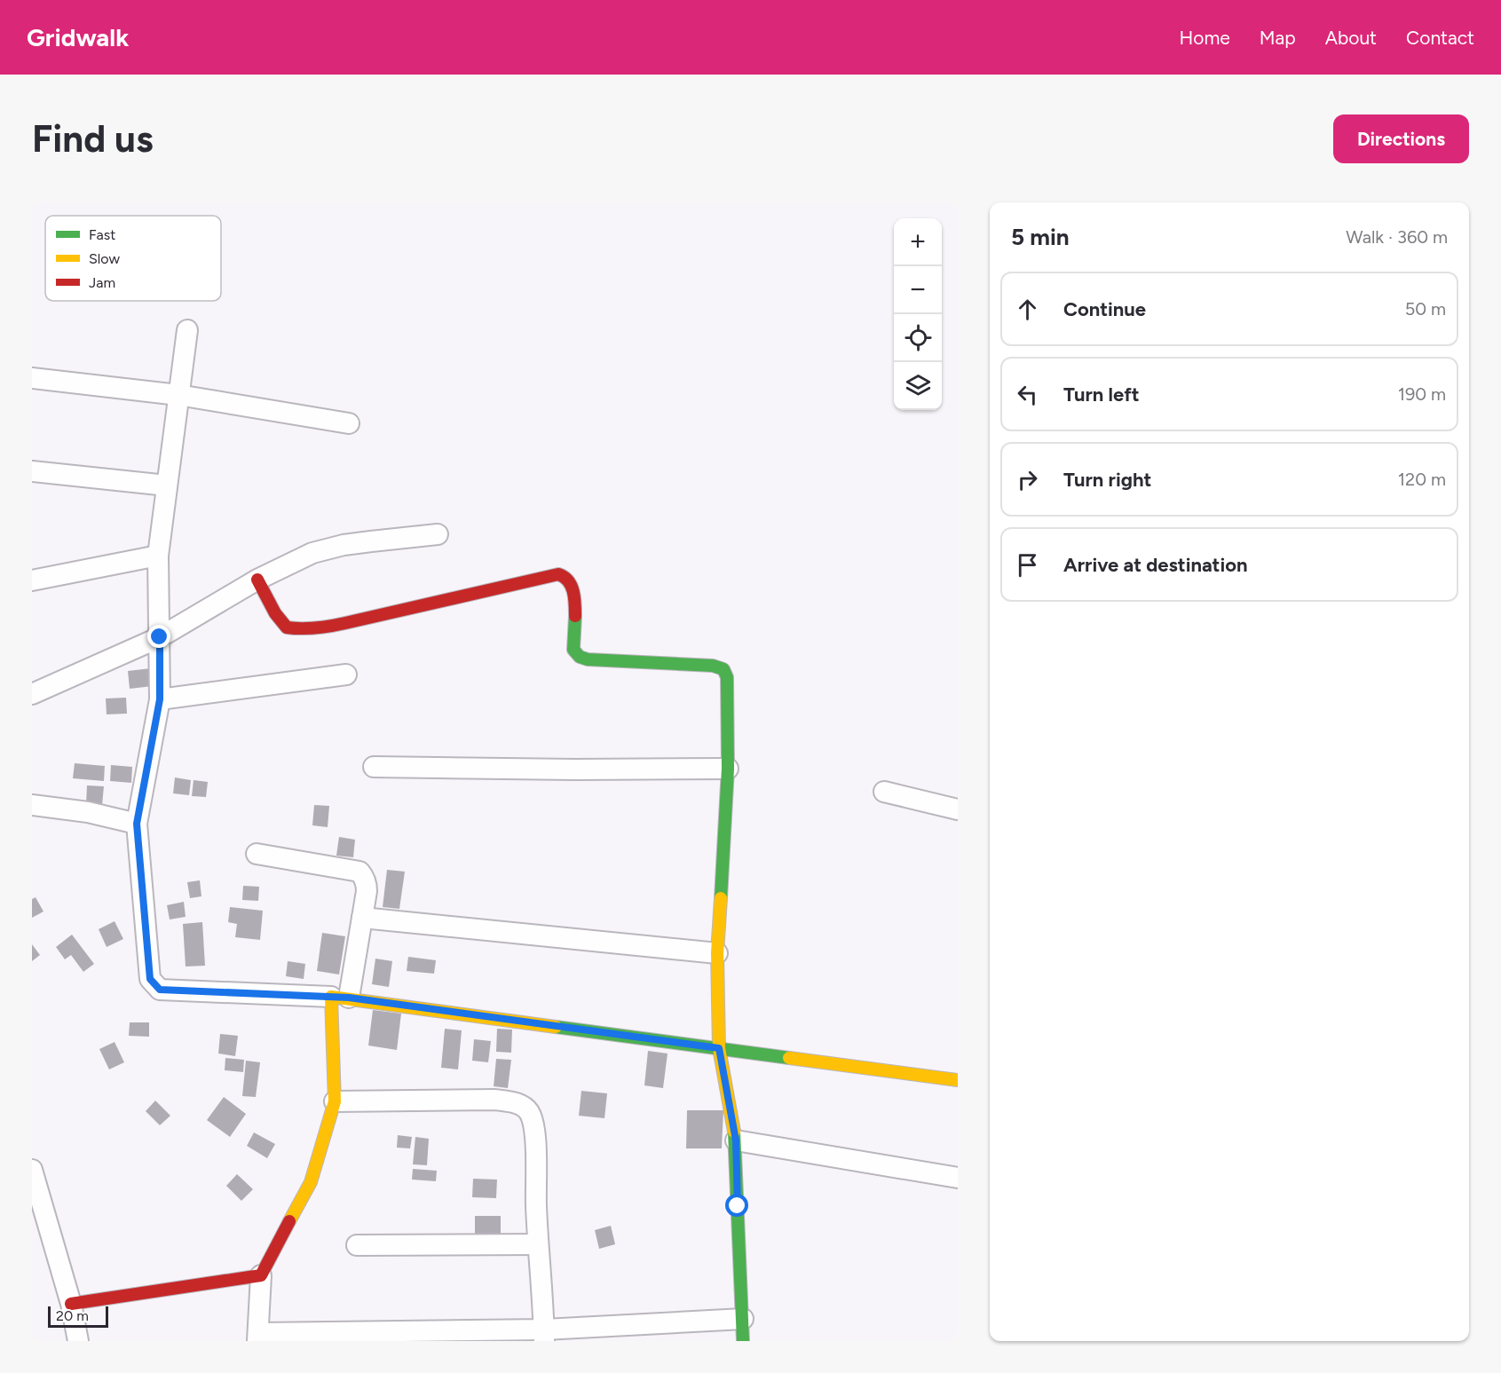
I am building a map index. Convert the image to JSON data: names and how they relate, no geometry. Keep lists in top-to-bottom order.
{
  "legend": ["Fast", "Slow", "Jam"],
  "scale_bar": "20 m",
  "page": {
    "header": "Gridwalk",
    "nav": [
      "Home",
      "Map",
      "About",
      "Contact"
    ],
    "buttons": "Directions",
    "title": "Find us",
    "heading": ["5 min", "Walk · 360 m"],
    "map_buttons": ["+", "−"],
    "list": [
      ["Continue", "50 m"],
      ["Turn left", "190 m"],
      ["Turn right", "120 m"],
      "Arrive at destination"
    ],
    "scale": "20 m"
  }
}
